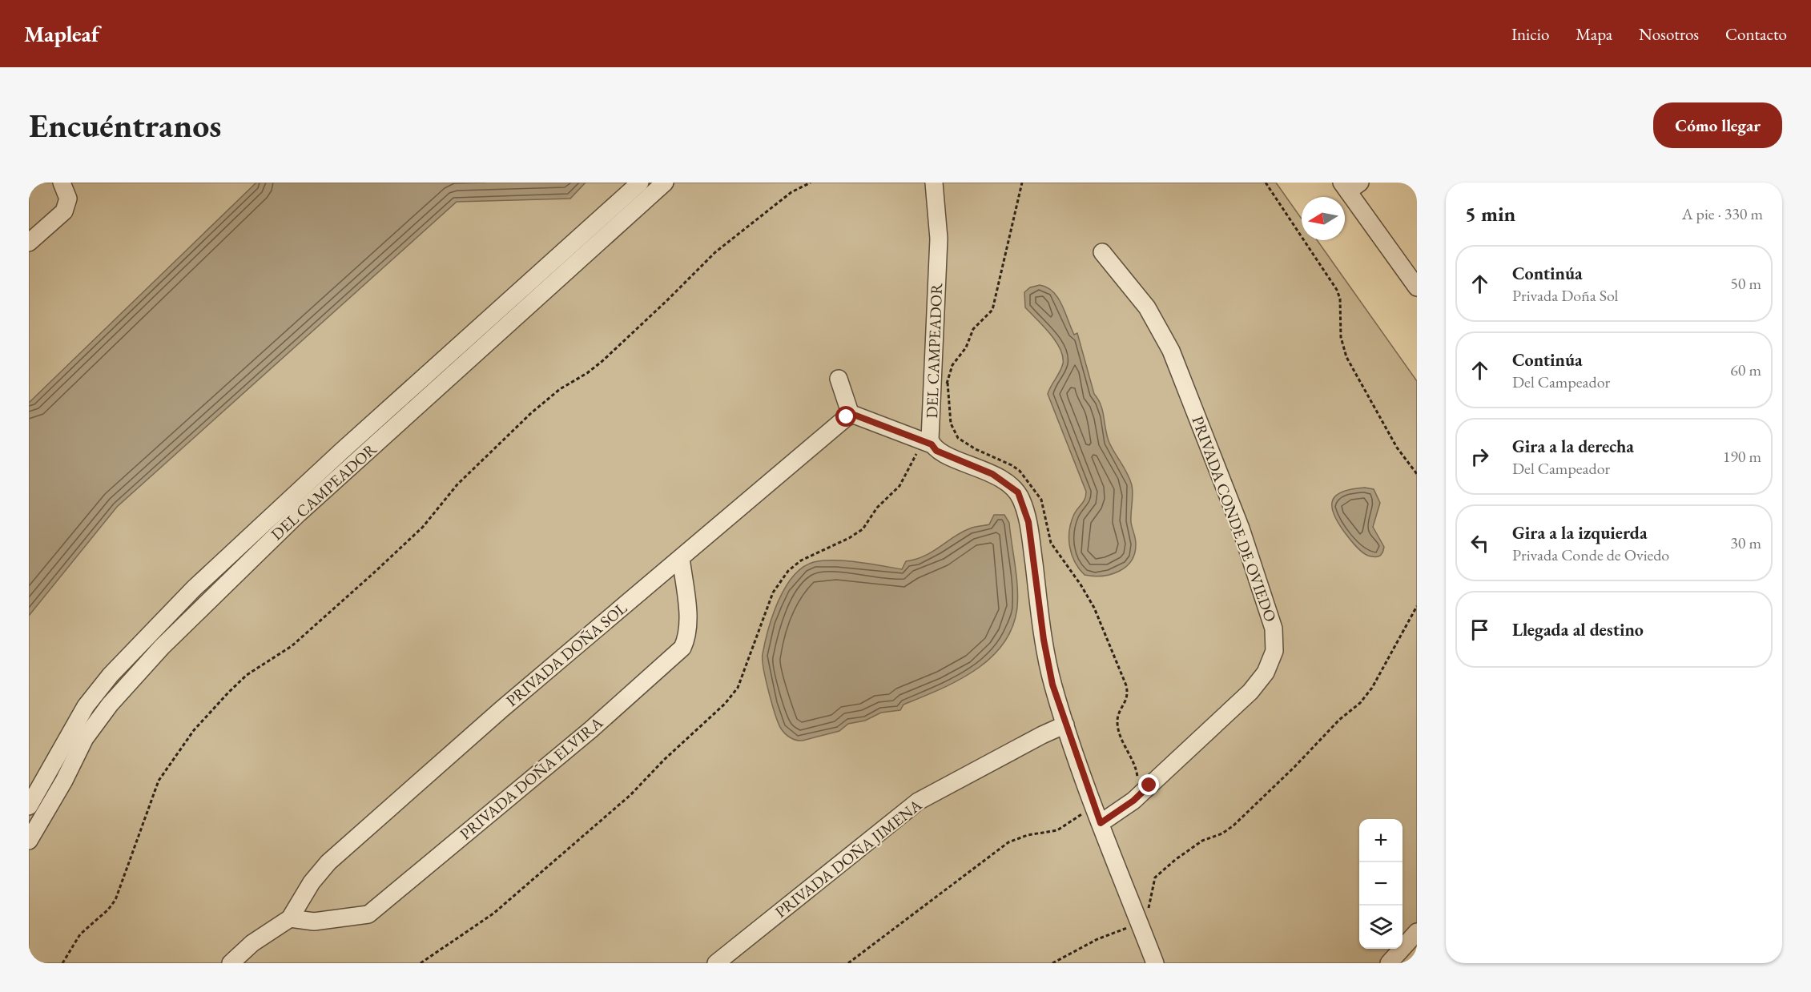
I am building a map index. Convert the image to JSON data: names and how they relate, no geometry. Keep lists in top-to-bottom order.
{
  "streets": {
    "street": [
      "DEL CAMPEADOR",
      "PRIVADA CONDE DE OVIEDO",
      "PRIVADA DOÑA SOL",
      "PRIVADA DOÑA ELVIRA",
      "PRIVADA DOÑA JIMENA"
    ]
  },
  "crossings": [
    ["PRIVADA DOÑA SOL", "PRIVADA DOÑA ELVIRA"]
  ],
  "north": "left",
  "page": {
    "header": "Mapleaf",
    "nav": [
      "Inicio",
      "Mapa",
      "Nosotros",
      "Contacto"
    ],
    "buttons": "Cómo llegar",
    "title": "Encuéntranos",
    "heading": ["5 min", "A pie · 330 m"],
    "list": [
      ["Continúa", "Privada Doña Sol", "50 m"],
      ["Continúa", "Del Campeador", "60 m"],
      ["Gira a la derecha", "Del Campeador", "190 m"],
      ["Gira a la izquierda", "Privada Conde de Oviedo", "30 m"],
      "Llegada al destino"
    ],
    "map_buttons": ["+", "−"]
  }
}
